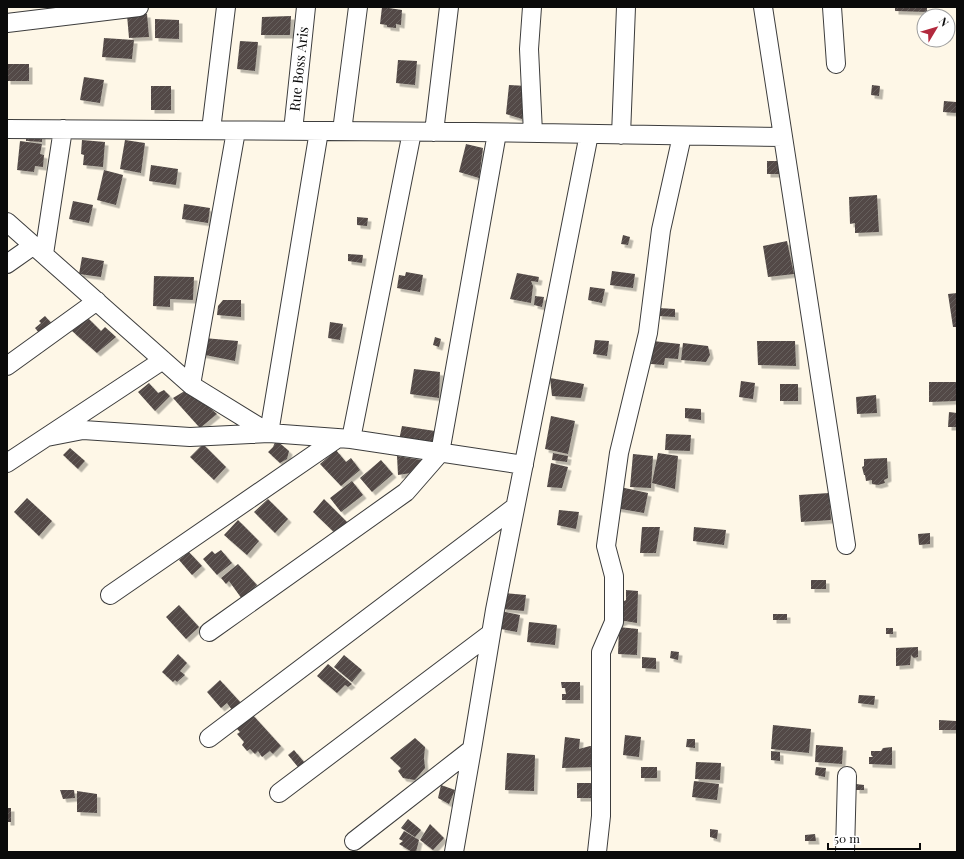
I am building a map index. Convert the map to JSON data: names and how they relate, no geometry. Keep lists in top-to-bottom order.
{
  "streets": {
    "street": ["Rue Boss Aris"]
  },
  "scale_bar": "50 m",
  "north": "top right"
}
